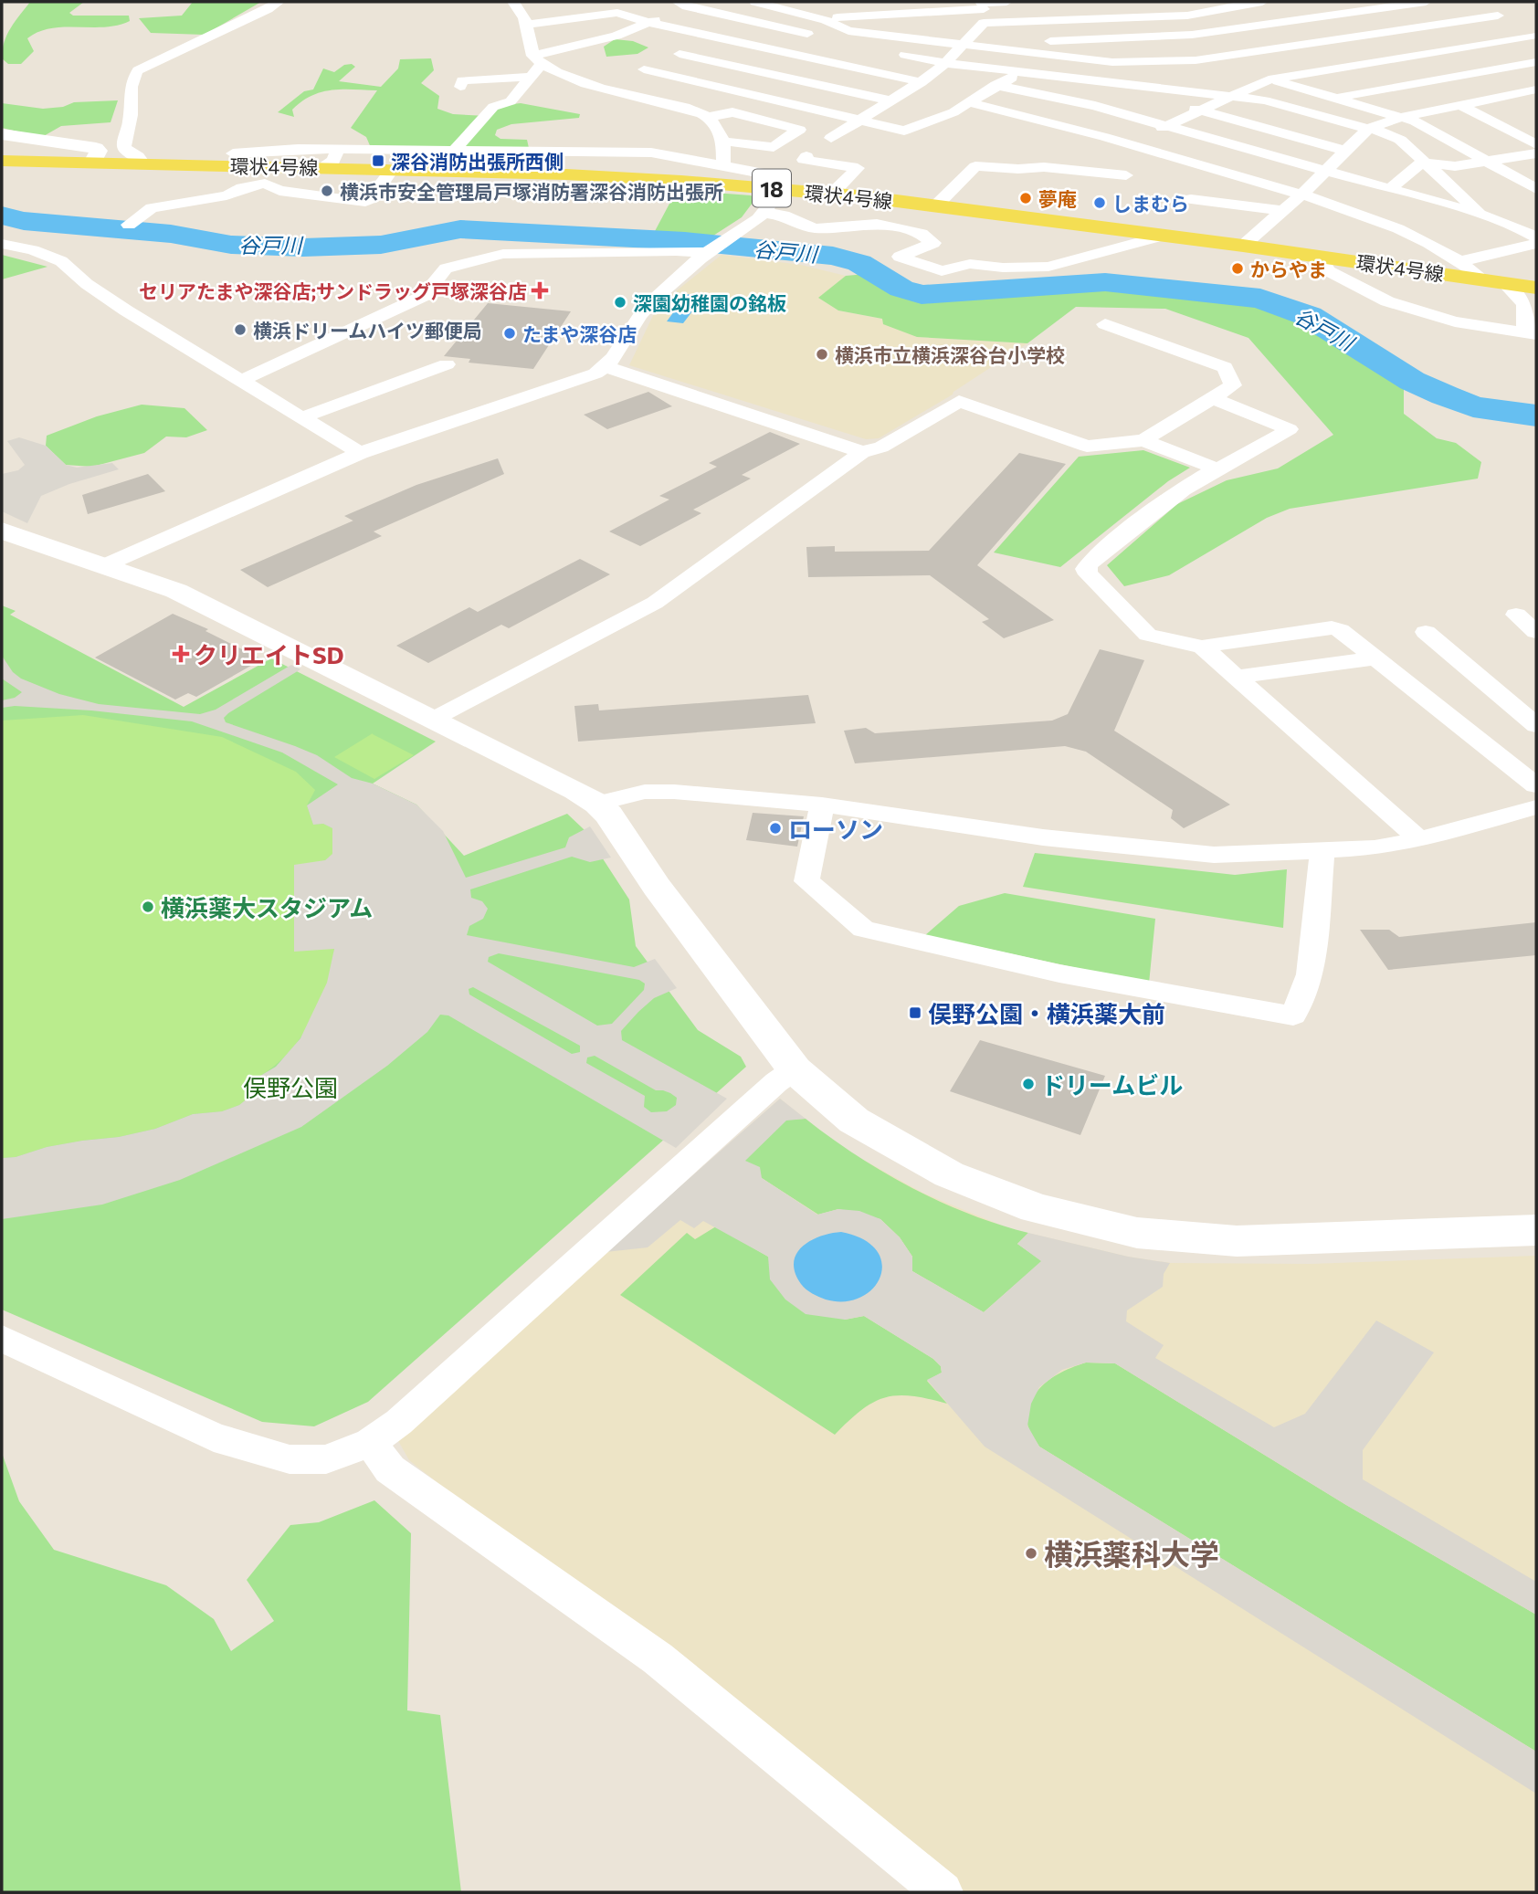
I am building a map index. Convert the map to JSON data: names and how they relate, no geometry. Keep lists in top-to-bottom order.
{
  "streets": {
    "main road": ["環状4号線", "18"]
  },
  "water": ["谷戸川"],
  "parks": ["俣野公園"],
  "places": {
    "transit": ["深谷消防出張所西側", "俣野公園・横浜薬大前"],
    "other": [
      "横浜市安全管理局戸塚消防署深谷消防出張所",
      "夢庵",
      "しまむら",
      "からやま",
      "深園幼稚園の銘板",
      "横浜ドリームハイツ郵便局",
      "たまや深谷店",
      "横浜市立横浜深谷台小学校",
      "ローソン",
      "横浜薬大スタジアム",
      "ドリームビル",
      "横浜薬科大学"
    ],
    "health": ["セリアたまや深谷店;サンドラッグ戸塚深谷店", "クリエイトSD"]
  }
}
